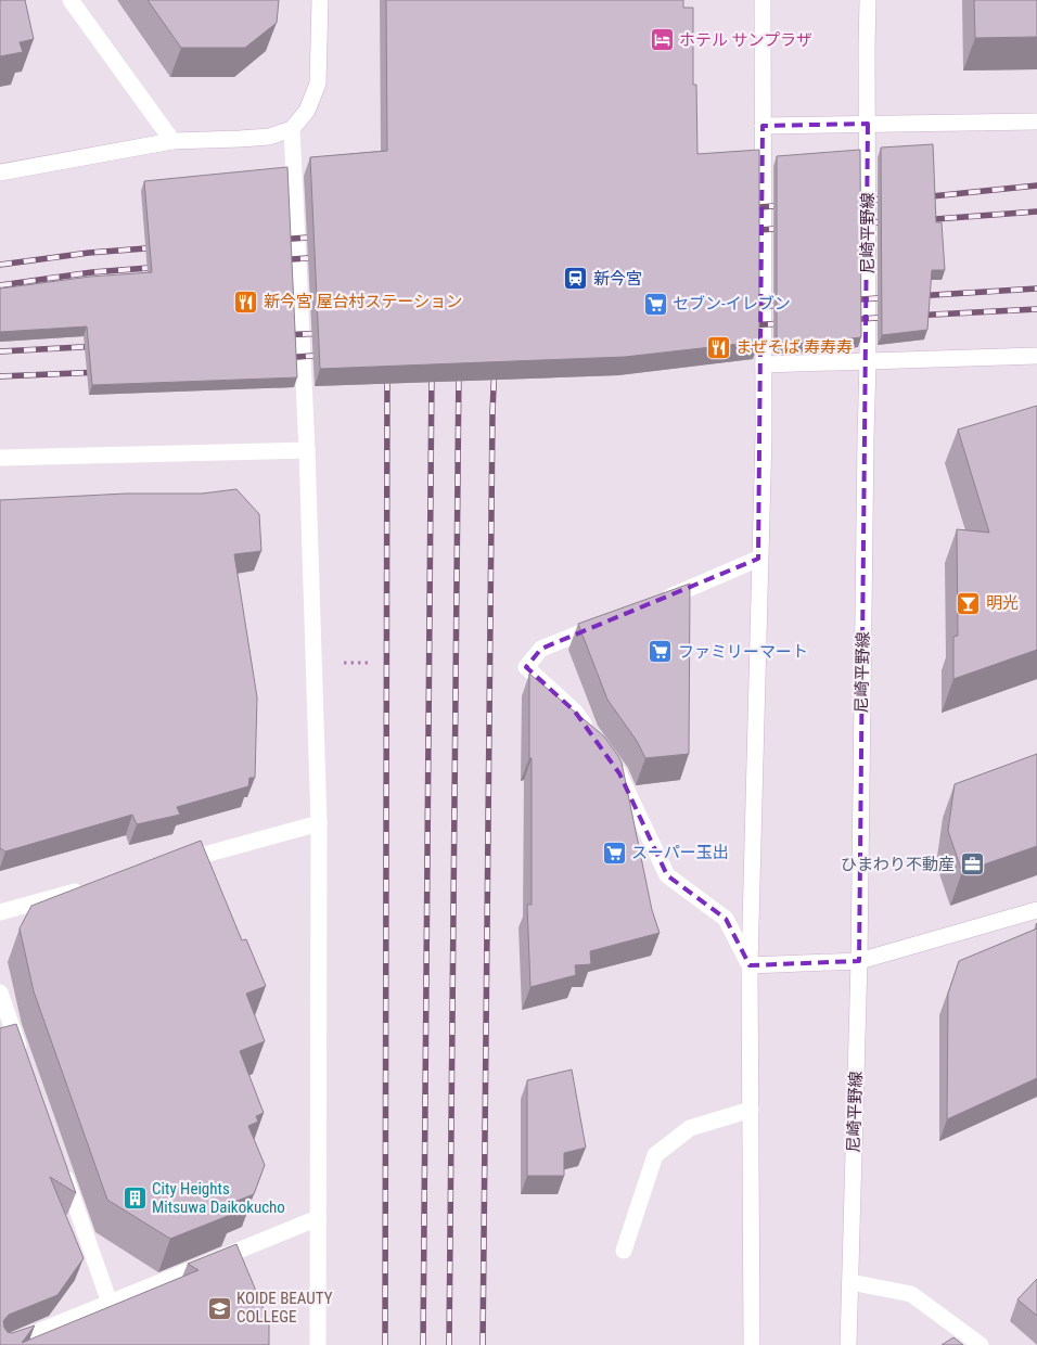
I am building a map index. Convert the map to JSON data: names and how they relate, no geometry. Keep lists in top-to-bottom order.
{
  "streets": {
    "street": ["尼崎平野線"]
  },
  "places": {
    "hotel": ["ホテル サンプラザ"],
    "station": ["新今宮"],
    "restaurant": ["新今宮 屋台村ステーション", "まぜそば 寿寿寿"],
    "supermarket": ["セブン-イレブン", "ファミリーマート", "スーパー玉出"],
    "bar": ["明光"],
    "office": ["ひまわり不動産"],
    "building": ["City Heights Mitsuwa Daikokucho"],
    "school or university": ["KOIDE BEAUTY COLLEGE"]
  }
}
